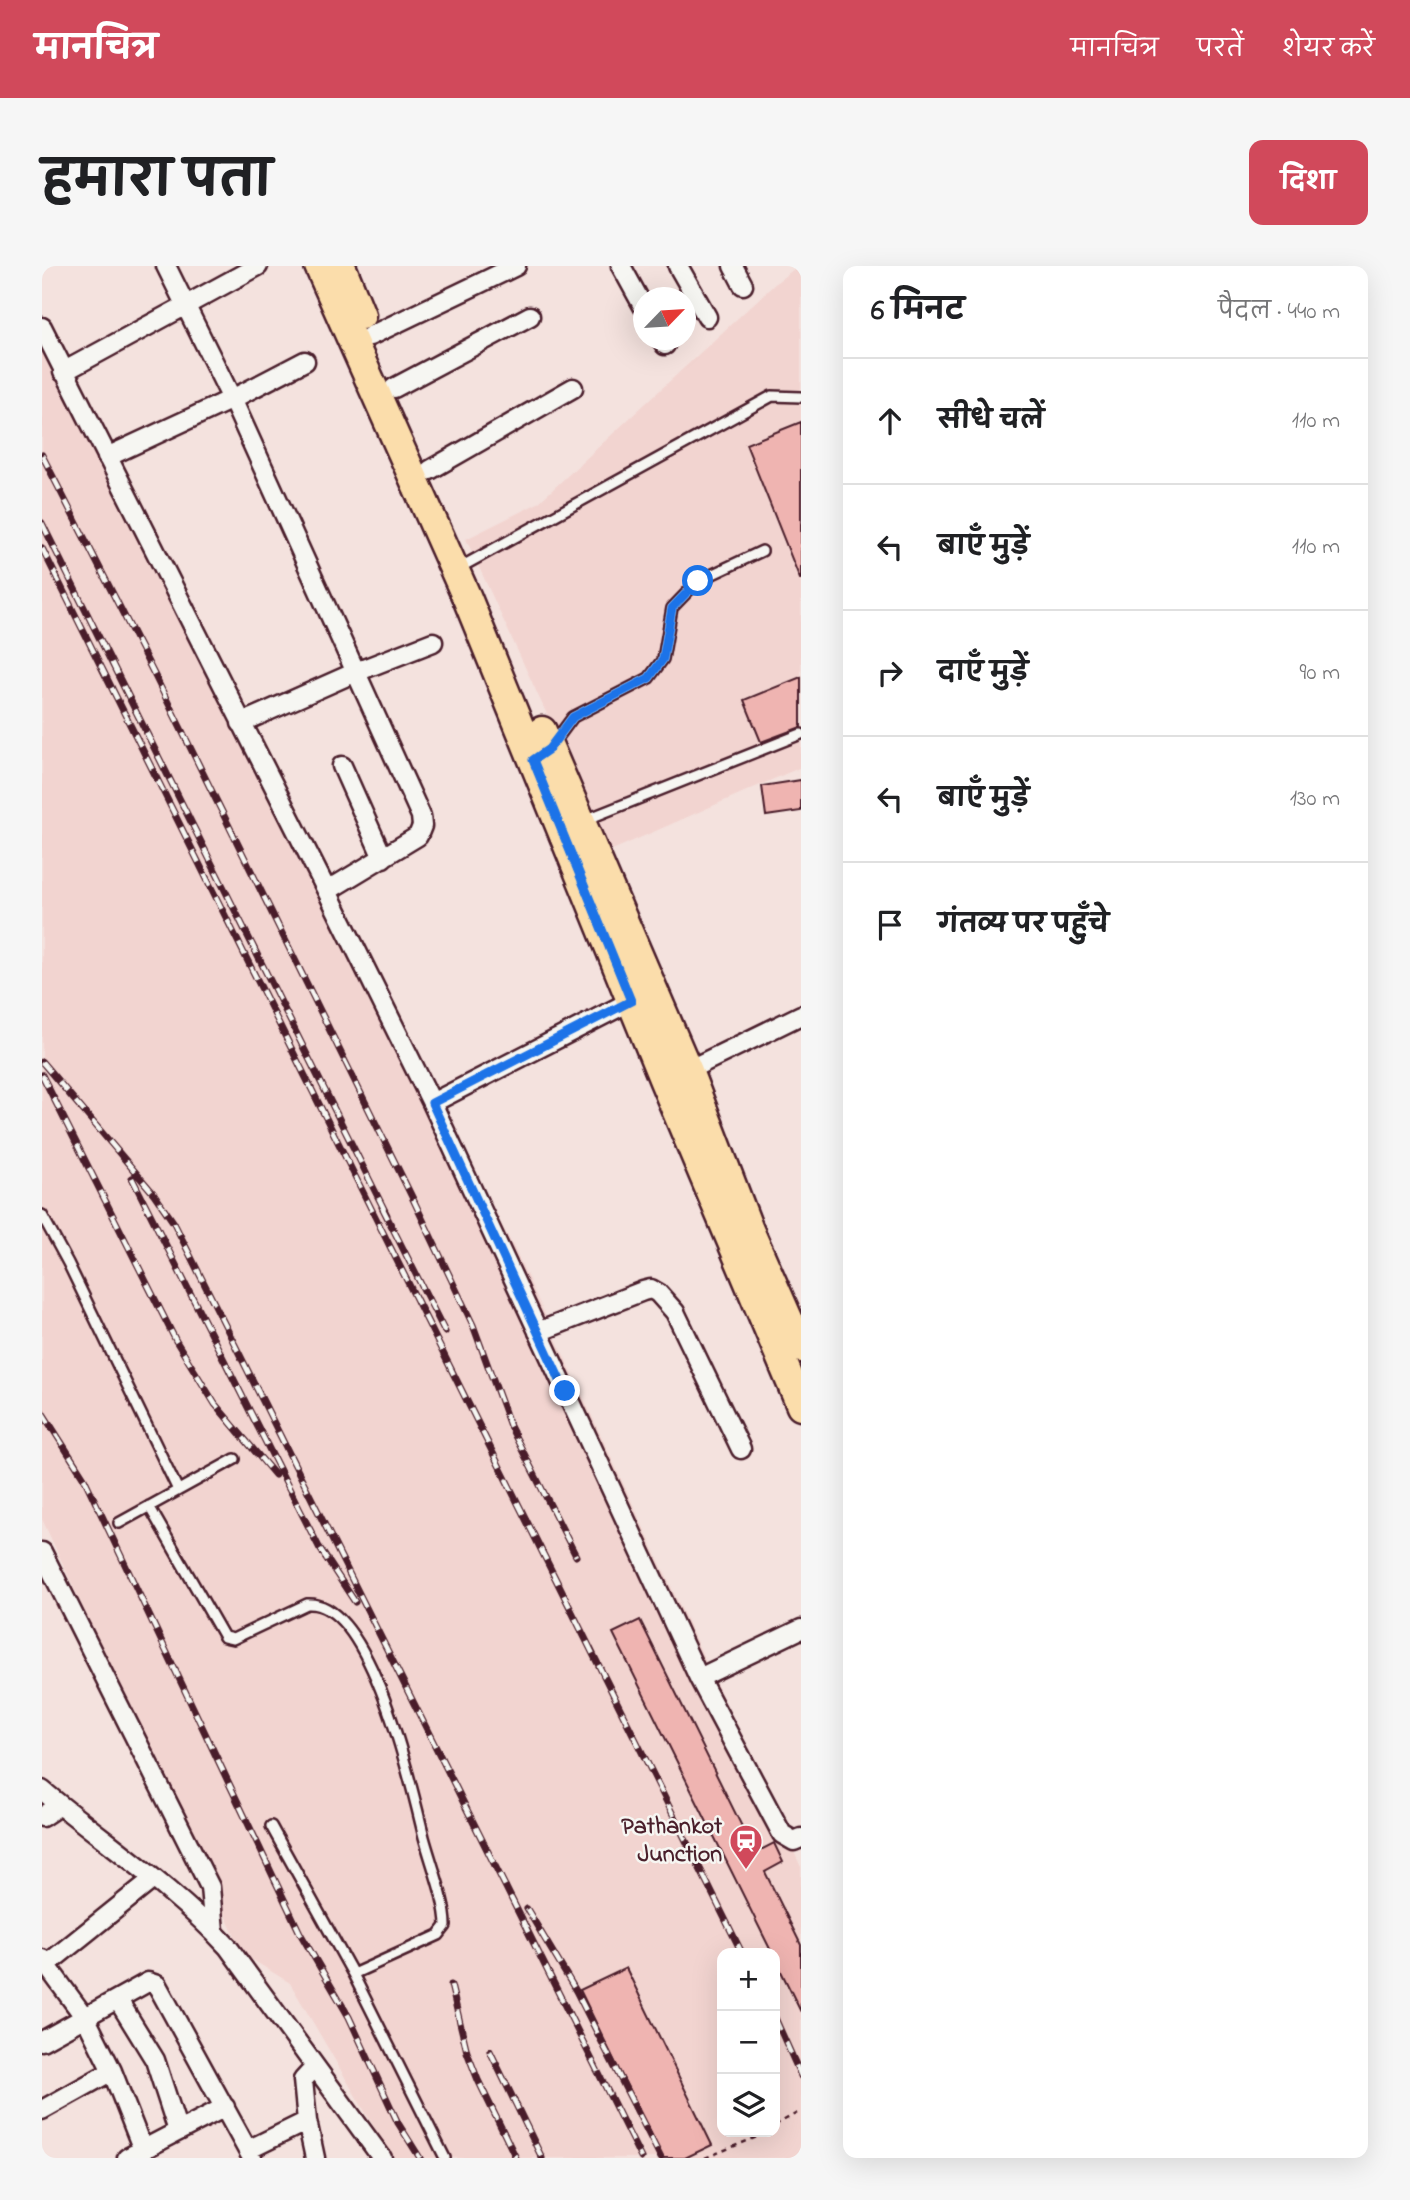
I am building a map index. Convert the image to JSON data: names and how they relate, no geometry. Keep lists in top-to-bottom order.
{
  "places": {
    "station": ["Pathankot Junction"]
  },
  "north": "top right",
  "page": {
    "header": "मानचित्र",
    "nav": ["मानचित्र", "परतें", "शेयर करें"],
    "title": "हमारा पता",
    "buttons": "दिशा",
    "heading": ["6 मिनट", "पैदल · 440 m"],
    "list": [
      ["सीधे चलें", "110 m"],
      ["बाएँ मुड़ें", "110 m"],
      ["दाएँ मुड़ें", "90 m"],
      ["बाएँ मुड़ें", "130 m"],
      "गंतव्य पर पहुँचे"
    ],
    "map_buttons": ["+", "−"]
  }
}
